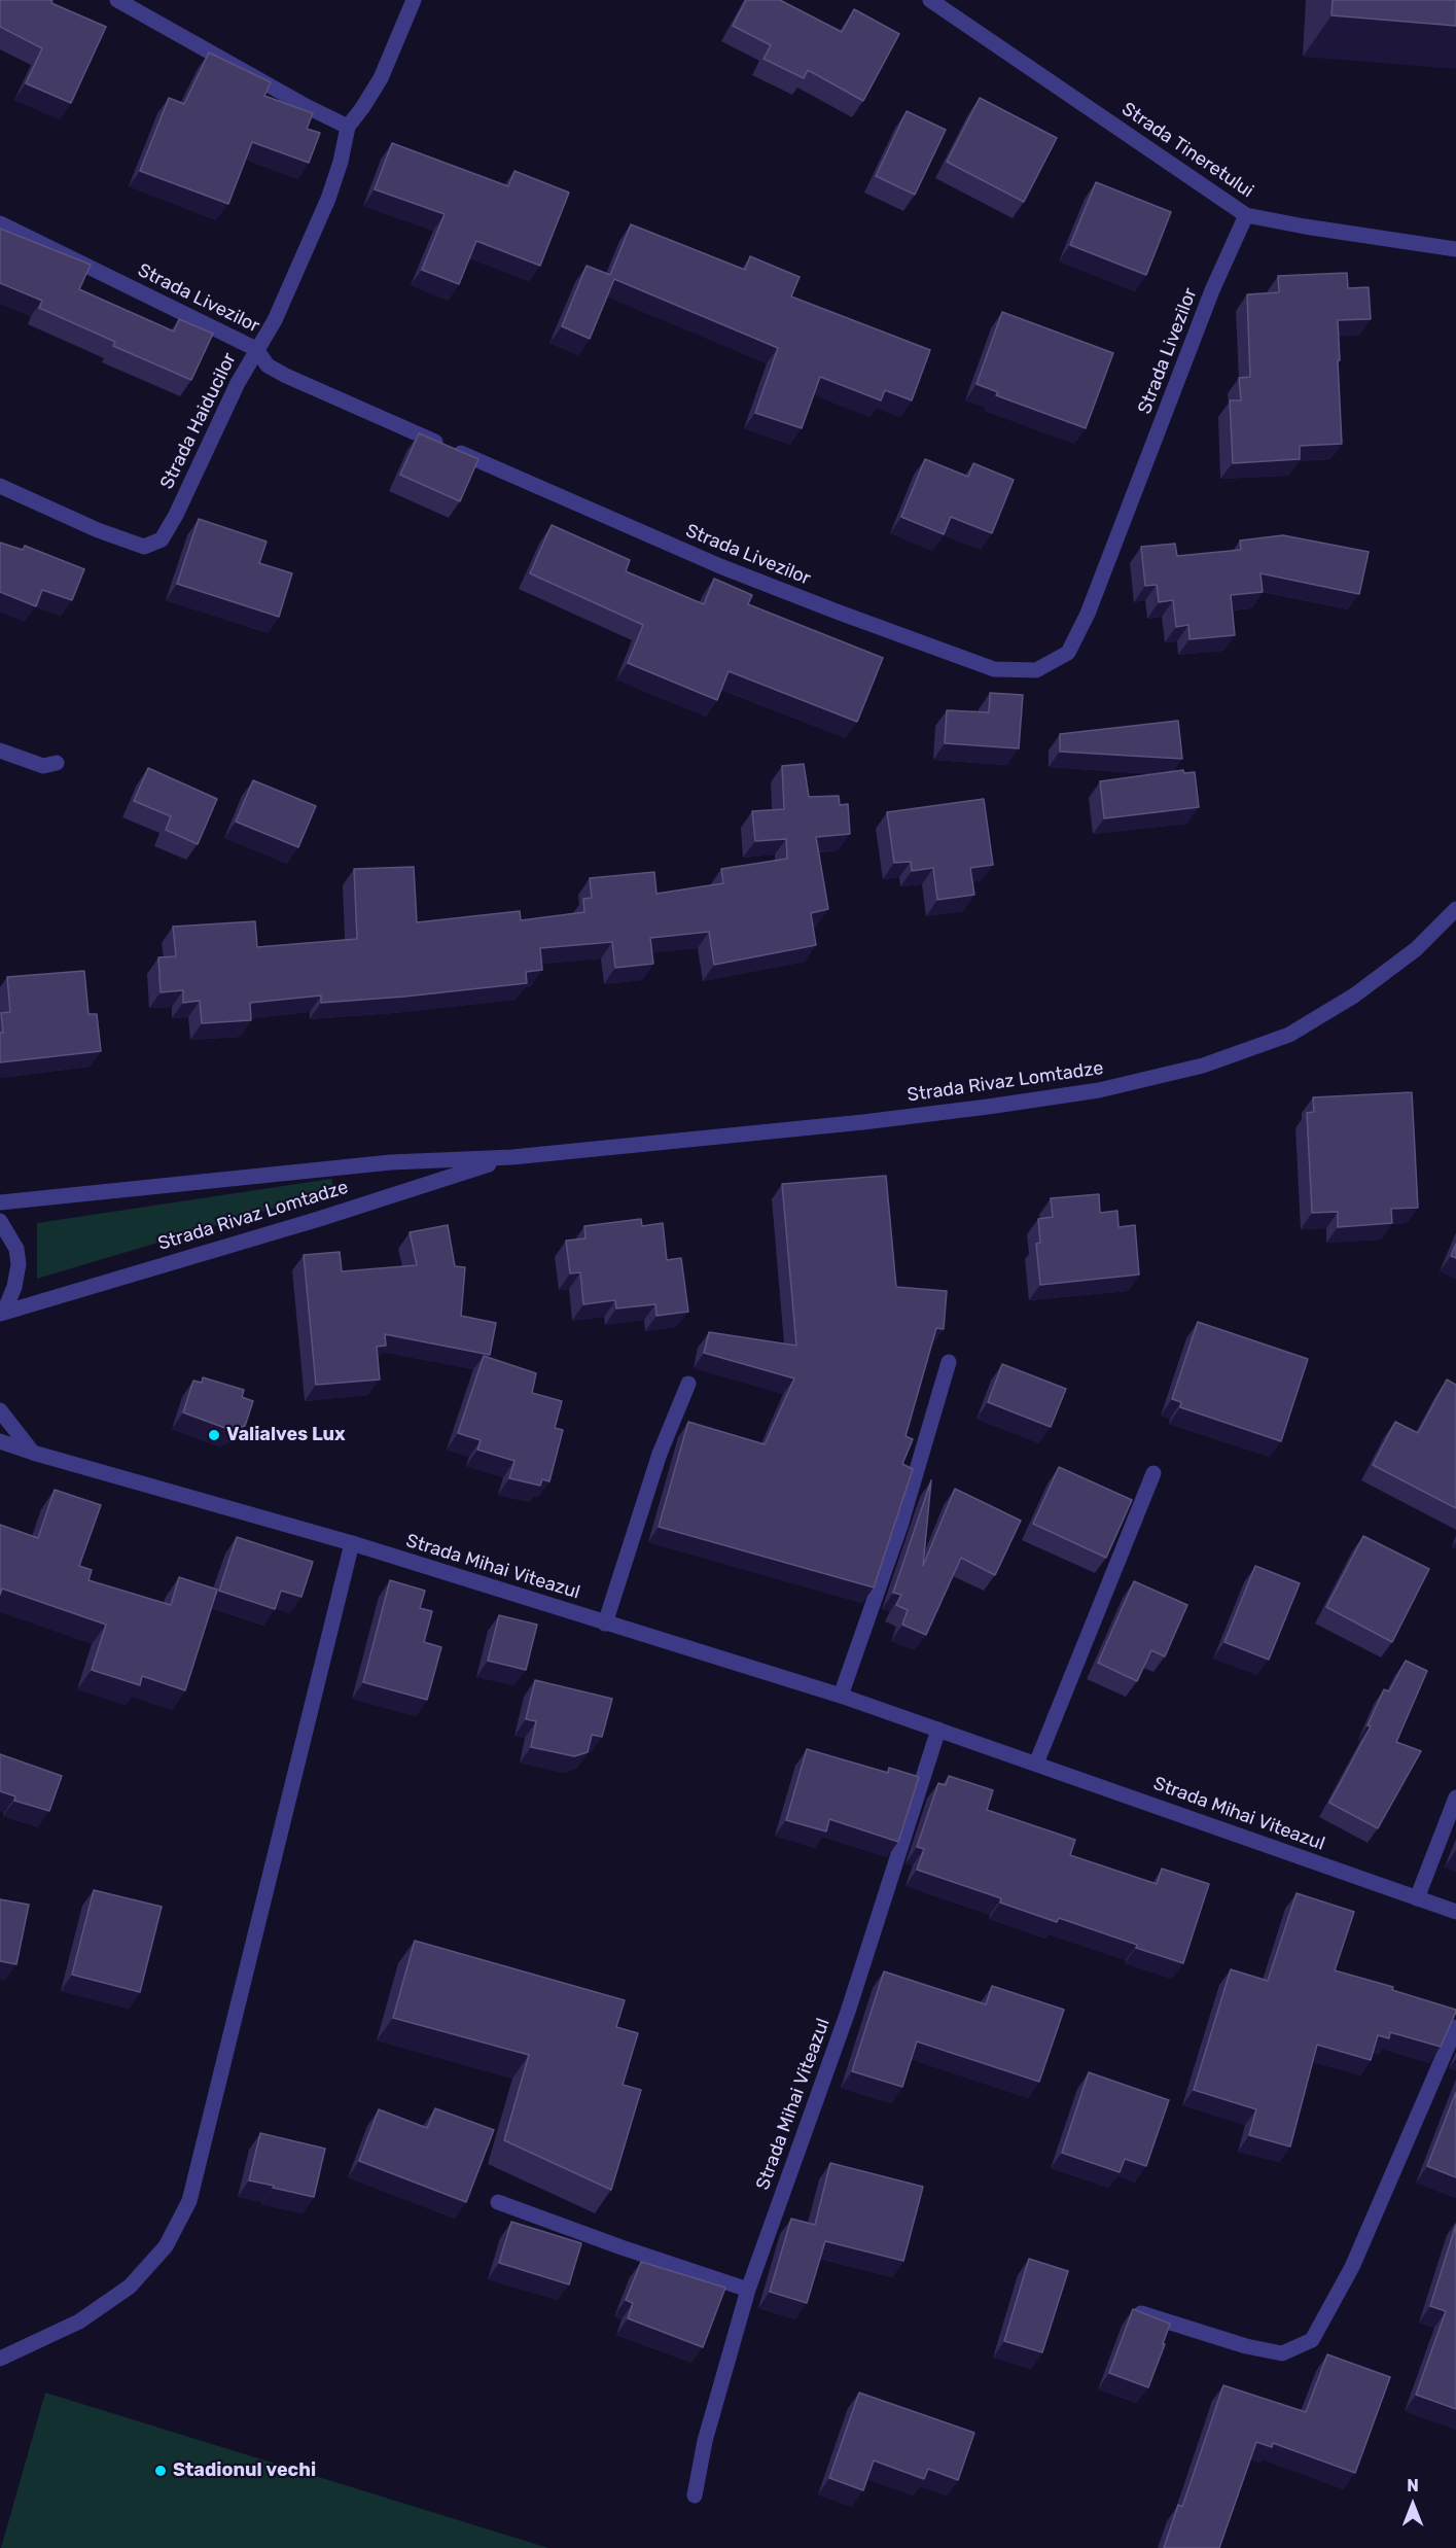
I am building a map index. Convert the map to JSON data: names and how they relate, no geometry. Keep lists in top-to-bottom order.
{
  "streets": {
    "street": [
      "Strada Tineretului",
      "Strada Livezilor",
      "Strada Haiducilor",
      "Strada Rivaz Lomtadze",
      "Strada Mihai Viteazul"
    ]
  },
  "crossings": [
    ["Strada Tineretului", "Strada Livezilor"],
    ["Strada Livezilor", "Strada Haiducilor"]
  ],
  "places": ["Valialves Lux", "Stadionul vechi"],
  "north": "top"
}
